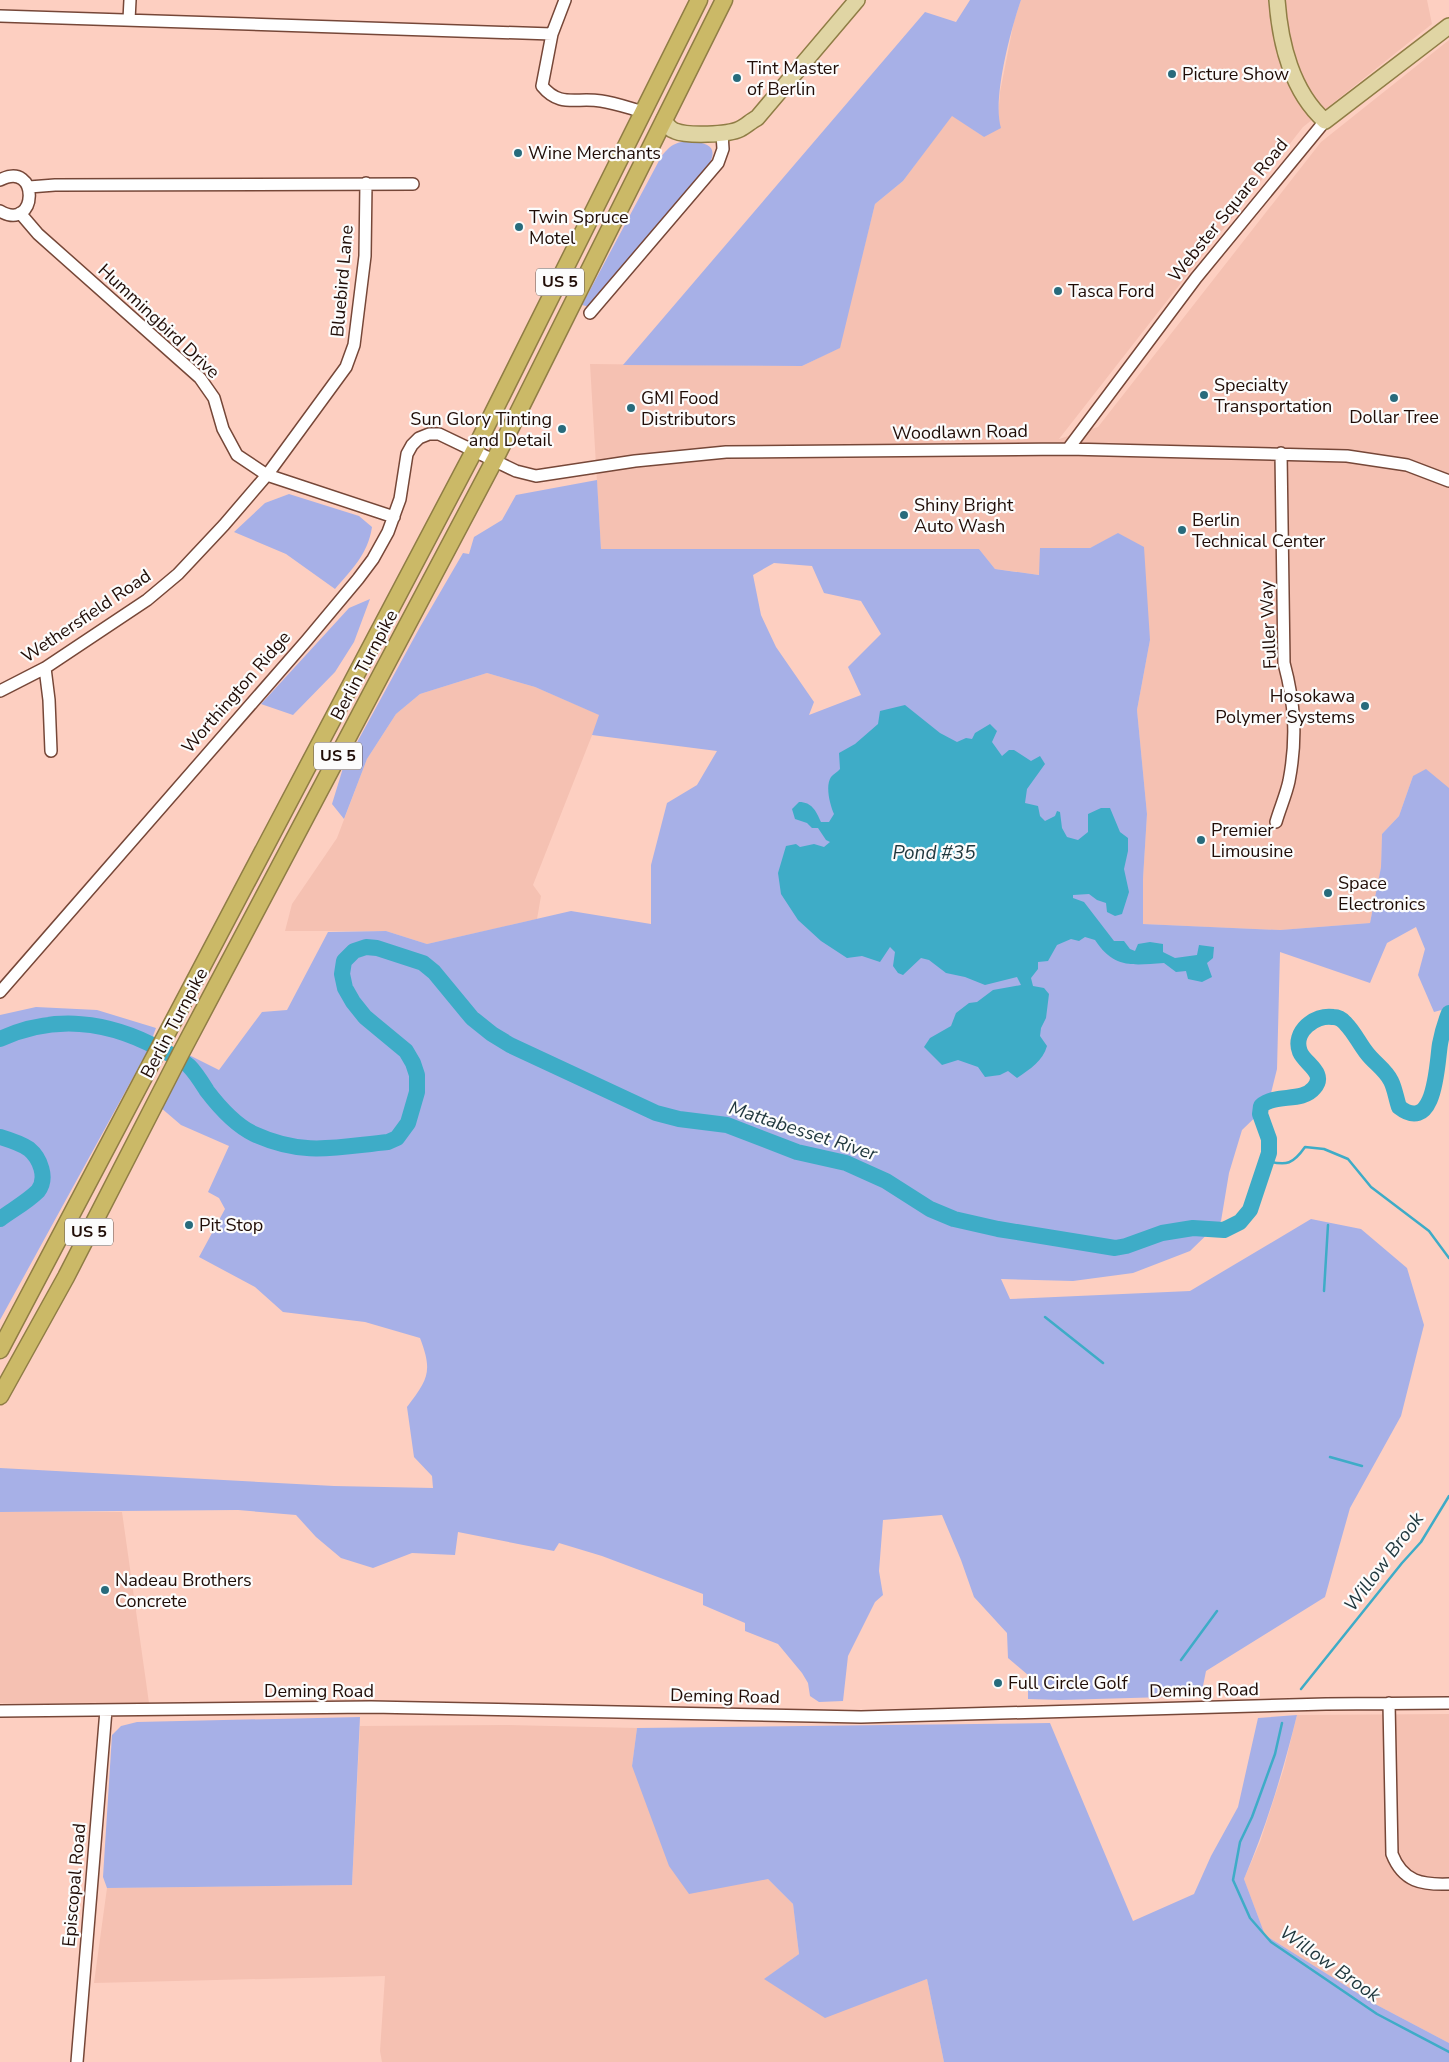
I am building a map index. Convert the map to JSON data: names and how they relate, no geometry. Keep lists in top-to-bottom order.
{
  "streets": {
    "highway": ["US 5", "Berlin Turnpike"],
    "main road": ["Webster Square Road"],
    "street": [
      "Bluebird Lane",
      "Hummingbird Drive",
      "Woodlawn Road",
      "Wethersfield Road",
      "Fuller Way",
      "Worthington Ridge",
      "Deming Road",
      "Episcopal Road"
    ]
  },
  "crossings": [
    ["Webster Square Road", "Woodlawn Road"],
    ["Bluebird Lane", "Hummingbird Drive"],
    ["Bluebird Lane", "Wethersfield Road"],
    ["Hummingbird Drive", "Wethersfield Road"],
    ["Hummingbird Drive", "Worthington Ridge"],
    ["Woodlawn Road", "Fuller Way"],
    ["Woodlawn Road", "Berlin Turnpike"],
    ["Woodlawn Road", "Worthington Ridge"],
    ["Berlin Turnpike", "Worthington Ridge"],
    ["Deming Road", "Episcopal Road"]
  ],
  "water": ["Pond #35", "Mattabesset River", "Willow Brook"],
  "places": [
    "Picture Show",
    "Tint Master of Berlin",
    "Wine Merchants",
    "Twin Spruce Motel",
    "Tasca Ford",
    "Specialty Transportation",
    "Dollar Tree",
    "GMI Food Distributors",
    "Sun Glory Tinting and Detail",
    "Shiny Bright Auto Wash",
    "Berlin Technical Center",
    "Hosokawa Polymer Systems",
    "Premier Limousine",
    "Space Electronics",
    "Pit Stop",
    "Nadeau Brothers Concrete",
    "Full Circle Golf"
  ]
}
